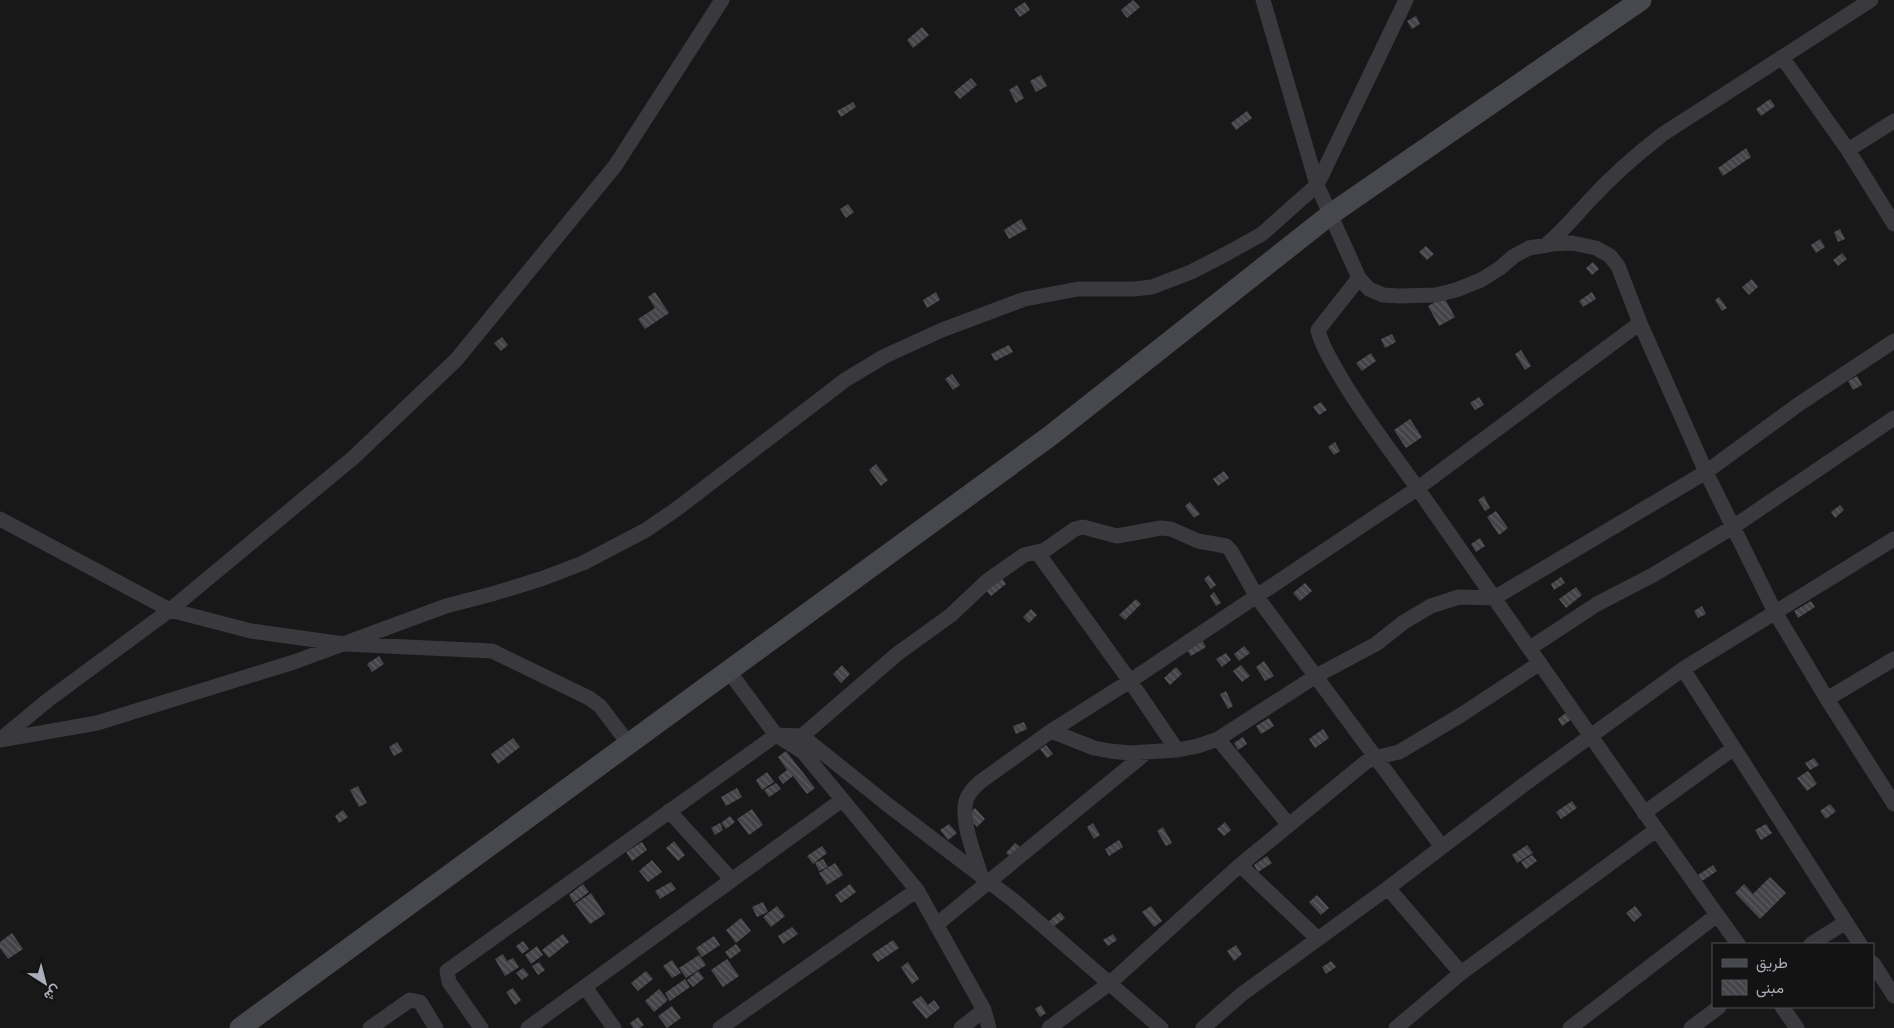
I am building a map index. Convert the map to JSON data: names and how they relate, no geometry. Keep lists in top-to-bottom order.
{
  "legend": ["طريق", "مبنى"],
  "north": "bottom right"
}
